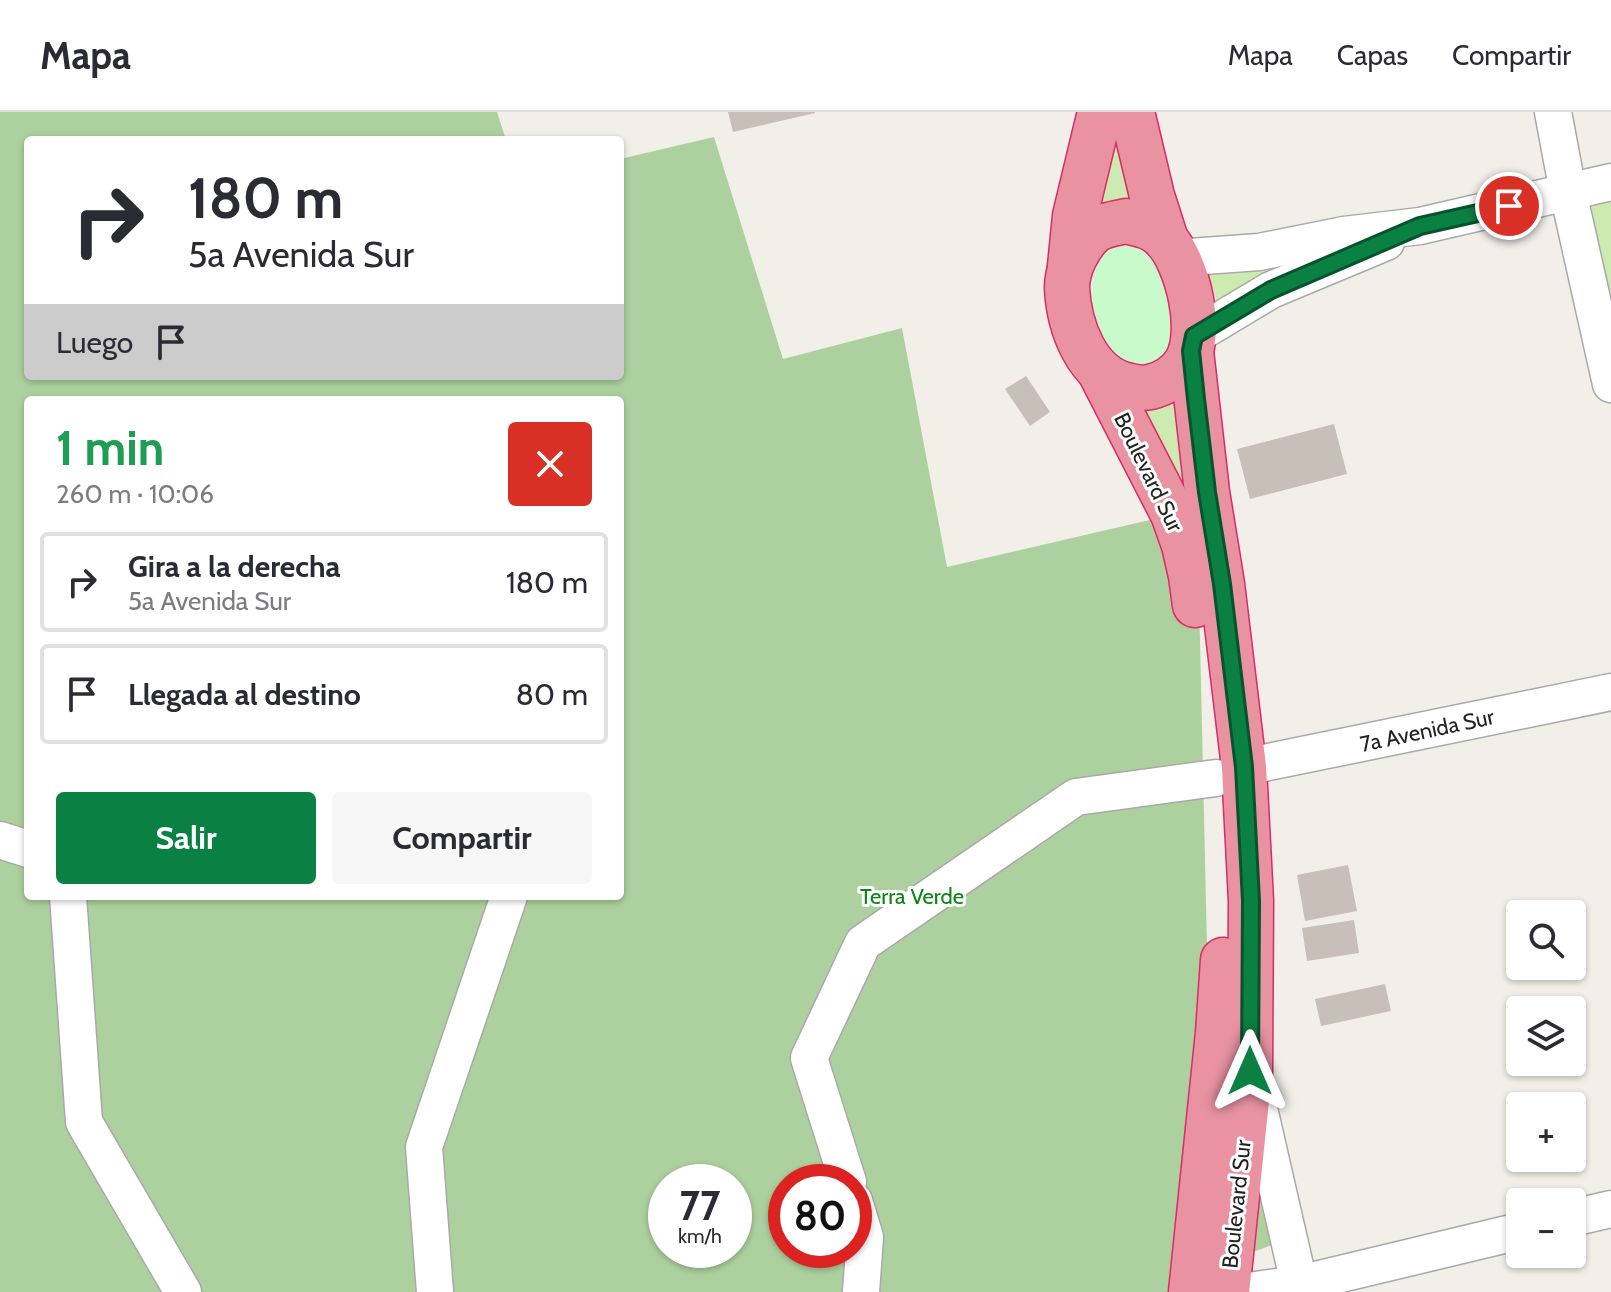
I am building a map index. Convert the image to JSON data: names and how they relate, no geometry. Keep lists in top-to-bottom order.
{
  "streets": {
    "highway": ["Boulevard Sur"],
    "street": ["7a Avenida Sur"]
  },
  "crossings": [
    ["Boulevard Sur", "7a Avenida Sur"]
  ],
  "parks": ["Terra Verde"],
  "page": {
    "header": "Mapa",
    "nav": ["Mapa", "Capas", "Compartir"],
    "turn": ["180 m", "5a Avenida Sur"],
    "then": "Luego",
    "heading": ["1 min", "260 m · 10:06"],
    "list": [
      {
        "name": "Gira a la derecha",
        "note": "5a Avenida Sur",
        "value": "180 m"
      },
      {
        "name": "Llegada al destino",
        "value": "80 m"
      }
    ],
    "buttons": ["Salir", "Compartir"],
    "map_buttons": ["+", "−"],
    "speed": "77 km/h",
    "limit": "80"
  }
}
